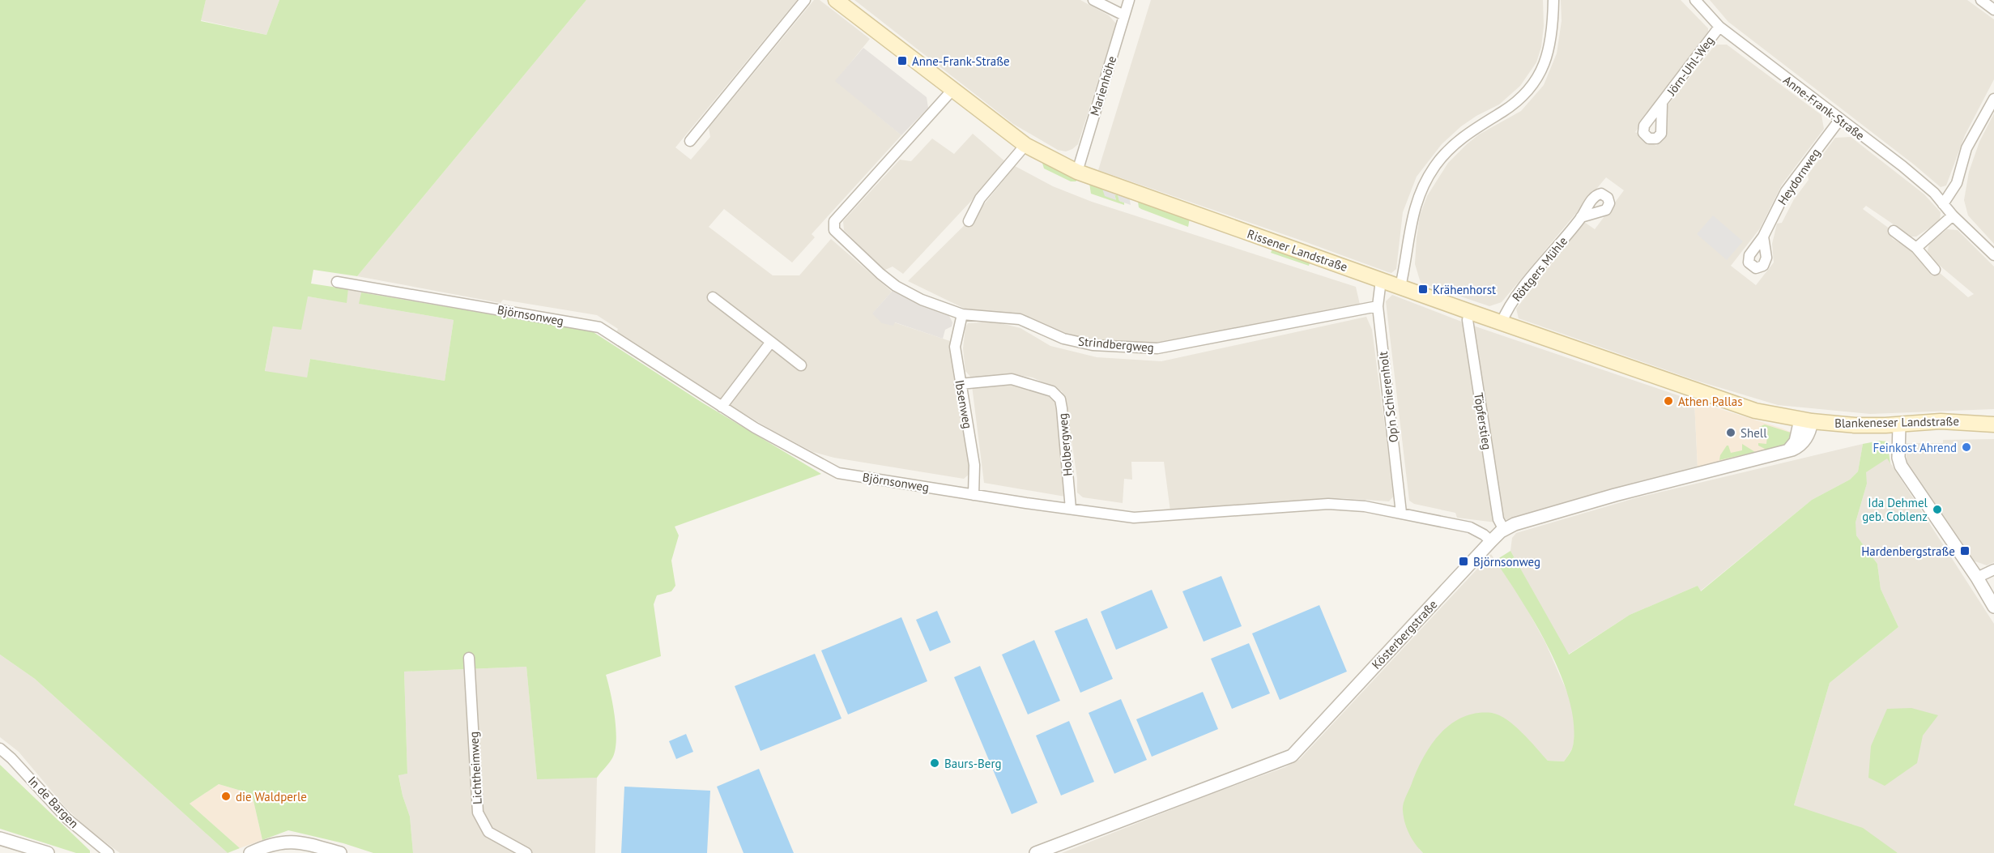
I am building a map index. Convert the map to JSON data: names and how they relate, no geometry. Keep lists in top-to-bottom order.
{
  "streets": {
    "main road": ["Rissener Landstraße", "Blankeneser Landstraße"],
    "street": [
      "Jörn-Uhl-Weg",
      "Marienhöhe",
      "Anne-Frank-Straße",
      "Heydornweg",
      "Röttgers Mühle",
      "Björnsonweg",
      "Strindbergweg",
      "Op'n Schierenholt",
      "Ibsenweg",
      "Töpferstieg",
      "Holbergweg",
      "Kösterbergstraße",
      "Lichtheimweg",
      "In de Bargen"
    ]
  },
  "crossings": [
    ["Jörn-Uhl-Weg", "Anne-Frank-Straße"],
    ["Marienhöhe", "Rissener Landstraße"],
    ["Anne-Frank-Straße", "Heydornweg"],
    ["Rissener Landstraße", "Röttgers Mühle"],
    ["Rissener Landstraße", "Strindbergweg"],
    ["Rissener Landstraße", "Op'n Schierenholt"],
    ["Rissener Landstraße", "Töpferstieg"],
    ["Rissener Landstraße", "Blankeneser Landstraße"],
    ["Rissener Landstraße", "Kösterbergstraße"],
    ["Björnsonweg", "Op'n Schierenholt"],
    ["Björnsonweg", "Ibsenweg"],
    ["Björnsonweg", "Holbergweg"],
    ["Björnsonweg", "Kösterbergstraße"],
    ["Strindbergweg", "Op'n Schierenholt"],
    ["Strindbergweg", "Ibsenweg"],
    ["Ibsenweg", "Holbergweg"],
    ["Töpferstieg", "Kösterbergstraße"],
    ["Blankeneser Landstraße", "Kösterbergstraße"]
  ],
  "places": {
    "transit": [
      "Anne-Frank-Straße",
      "Krähenhorst",
      "Hardenbergstraße",
      "Björnsonweg"
    ],
    "other": [
      "Athen Pallas",
      "Shell",
      "Feinkost Ahrend",
      "Ida Dehmel geb. Coblenz",
      "Baurs-Berg",
      "die Waldperle"
    ]
  }
}
